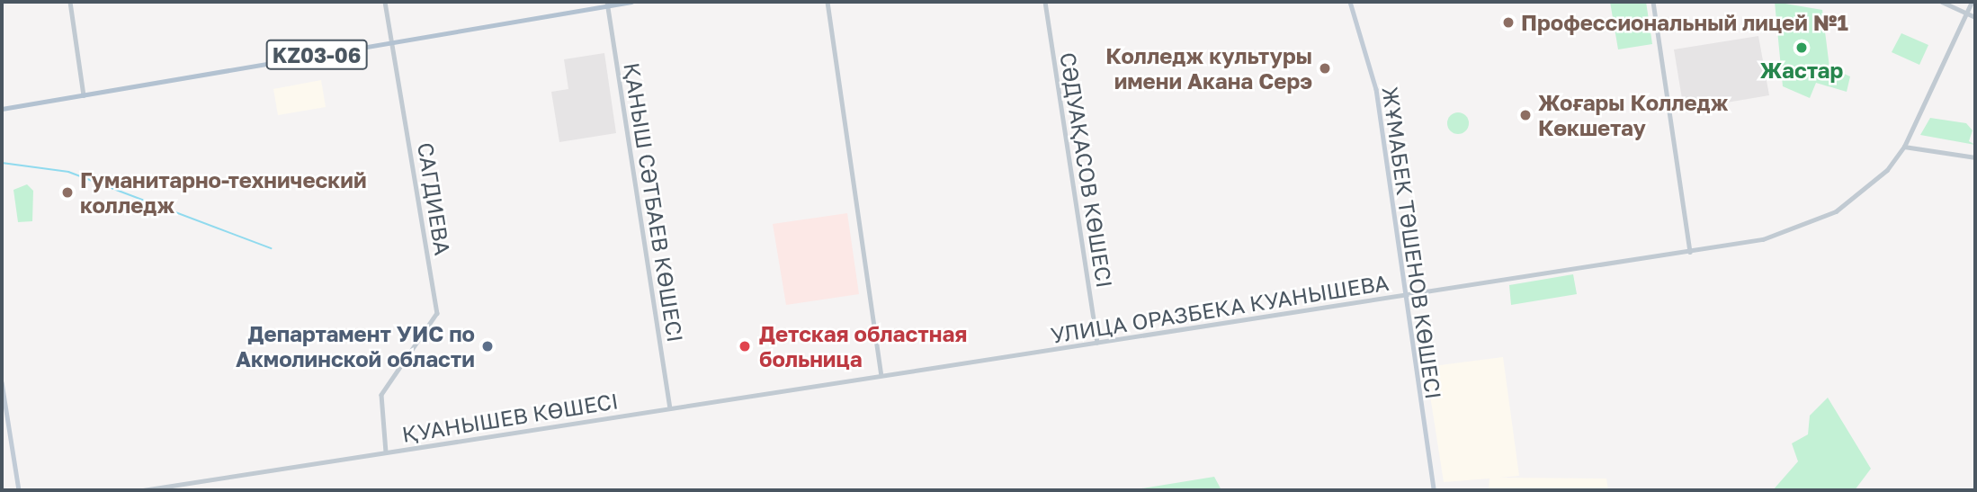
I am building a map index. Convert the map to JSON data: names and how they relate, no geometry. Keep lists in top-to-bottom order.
{
  "streets": {
    "main road": ["KZ03-06", "ЖҰМАБЕК ТӘШЕНОВ КӨШЕСІ"],
    "street": [
      "СӘДУАҚАСОВ КӨШЕСІ",
      "САГДИЕВА",
      "ҚАНЫШ СӘТБАЕВ КӨШЕСІ",
      "УЛИЦА ОРАЗБЕКА КУАНЫШЕВА",
      "ҚУАНЫШЕВ КӨШЕСІ"
    ]
  },
  "crossings": [
    ["KZ03-06", "САГДИЕВА"],
    ["KZ03-06", "ҚАНЫШ СӘТБАЕВ КӨШЕСІ"],
    ["СӘДУАҚАСОВ КӨШЕСІ", "УЛИЦА ОРАЗБЕКА КУАНЫШЕВА"],
    ["САГДИЕВА", "ҚУАНЫШЕВ КӨШЕСІ"],
    ["ҚАНЫШ СӘТБАЕВ КӨШЕСІ", "ҚУАНЫШЕВ КӨШЕСІ"],
    ["ЖҰМАБЕК ТӘШЕНОВ КӨШЕСІ", "УЛИЦА ОРАЗБЕКА КУАНЫШЕВА"],
    ["УЛИЦА ОРАЗБЕКА КУАНЫШЕВА", "ҚУАНЫШЕВ КӨШЕСІ"]
  ],
  "places": [
    "Профессиональный лицей №1",
    "Жастар",
    "Колледж культуры имени Акана Серэ",
    "Жоғары Колледж Көкшетау",
    "Гуманитарно-технический колледж",
    "Департамент УИС по Акмолинской области",
    "Детская областная больница"
  ]
}
